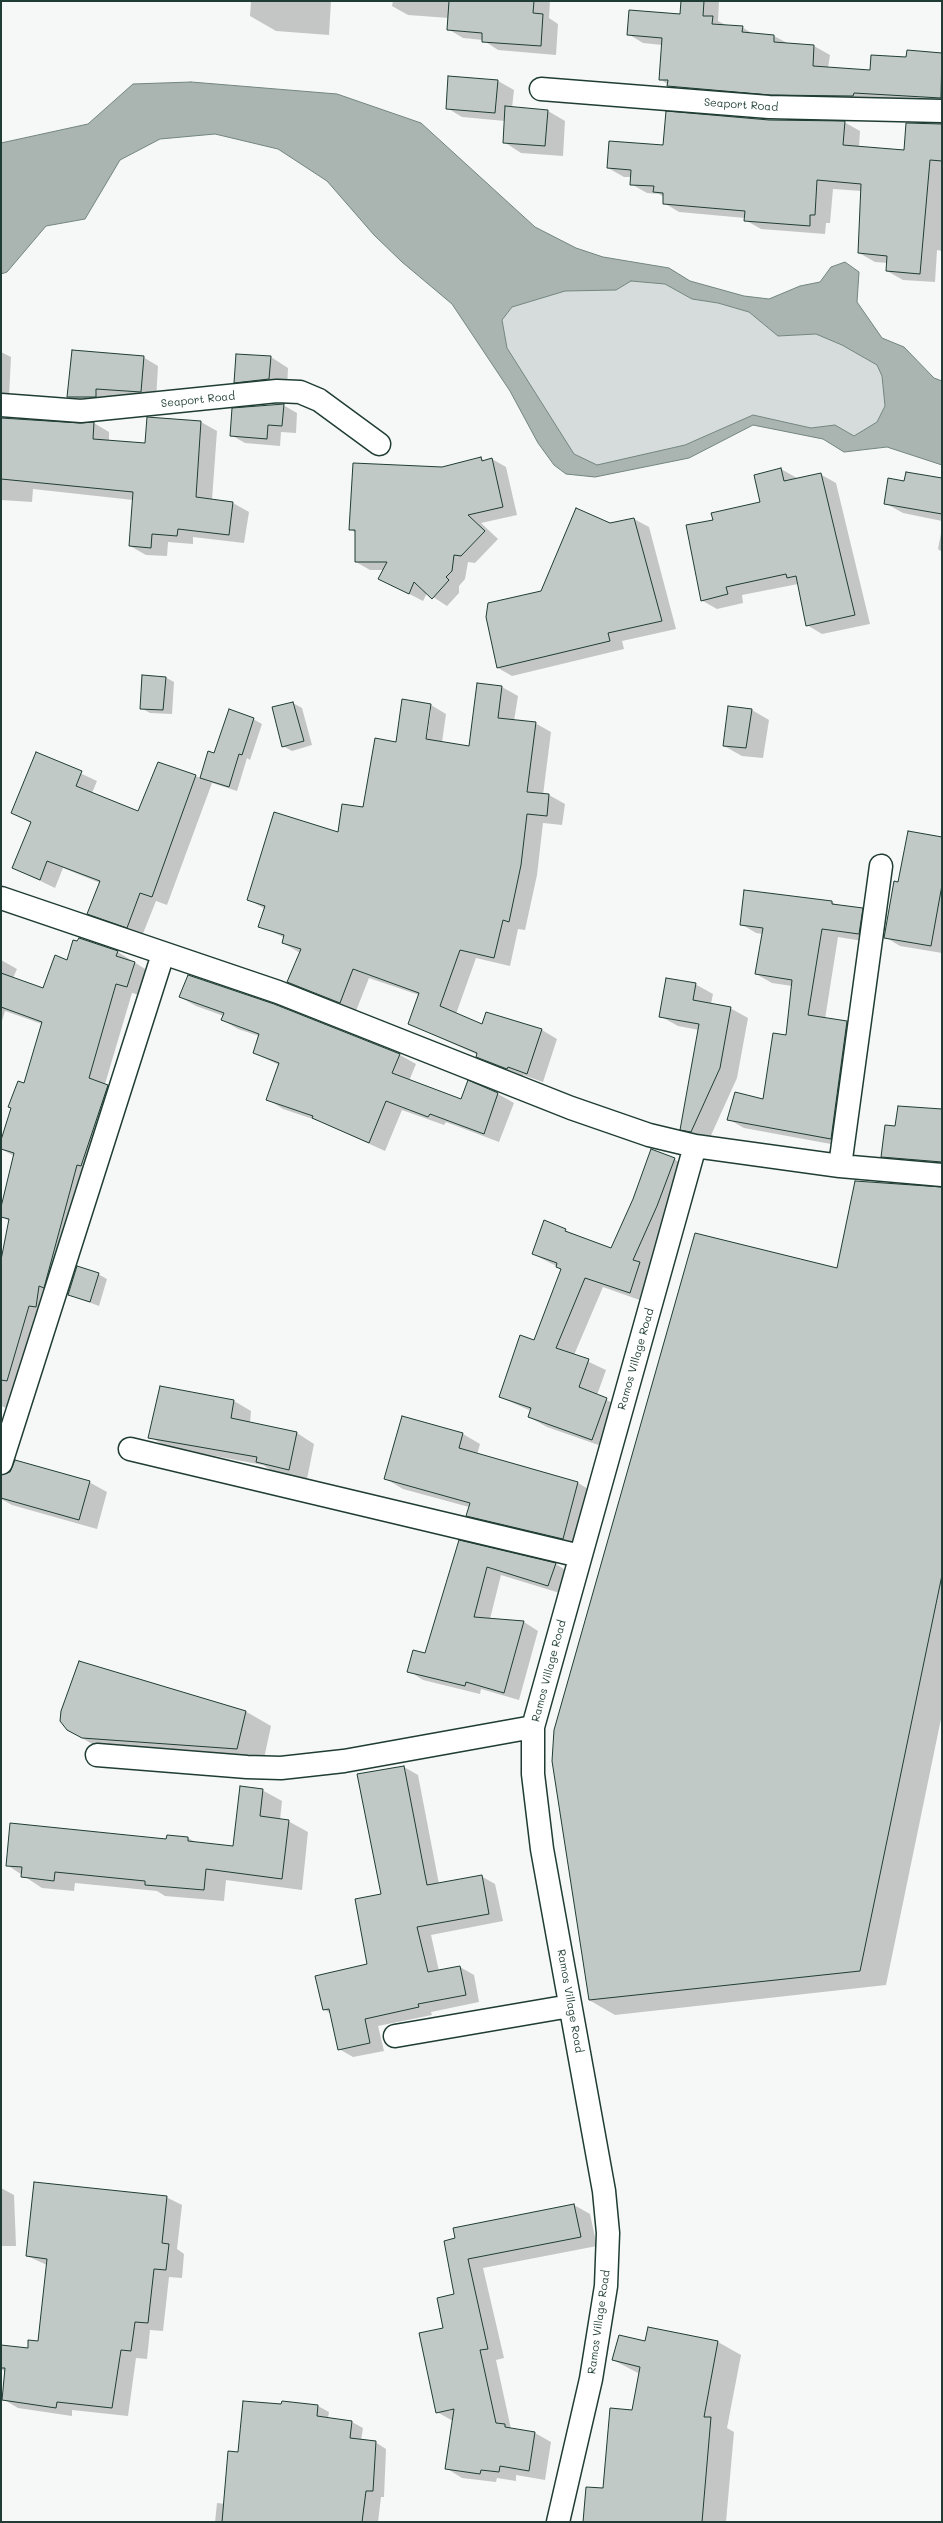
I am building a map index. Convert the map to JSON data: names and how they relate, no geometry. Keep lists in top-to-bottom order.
{
  "streets": {
    "street": ["Seaport Road", "Ramos Village Road"]
  }
}
